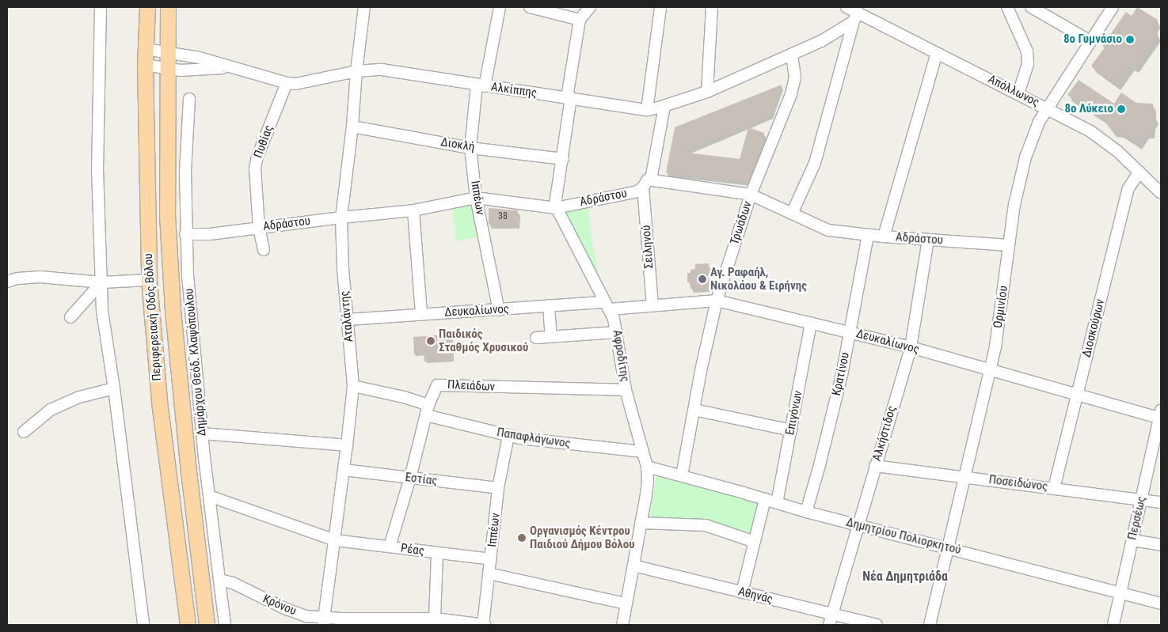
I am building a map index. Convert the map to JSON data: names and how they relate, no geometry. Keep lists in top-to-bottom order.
{
  "streets": {
    "main road": ["Περιφερειακή Οδός Βόλου"],
    "street": [
      "Αλκίππης",
      "Απόλλωνος",
      "Πυθίας",
      "Διοκλή",
      "Ιππέων",
      "Αδράστου",
      "Τρωάδων",
      "Σειληνού",
      "Ορμινίου",
      "Δευκαλίωνος",
      "Αταλάντης",
      "Διοσκούρων",
      "Αφροδίτης",
      "Δημάρχου Θεόδ. Κλαψόπουλου",
      "Κρατίνου",
      "Πλειάδων",
      "Επιγόνων",
      "Αλκήστιδος",
      "Παπαφλάγωνος",
      "Εστίας",
      "Ποσειδώνος",
      "Περσέως",
      "Δημητρίου Πολιορκητού",
      "Ρέας",
      "Αθηνάς",
      "Κρόνου"
    ]
  },
  "crossings": [
    ["Αλκίππης", "Πυθίας"],
    ["Αλκίππης", "Ιππέων"],
    ["Αλκίππης", "Τρωάδων"],
    ["Αλκίππης", "Σειληνού"],
    ["Αλκίππης", "Αταλάντης"],
    ["Απόλλωνος", "Ορμινίου"],
    ["Απόλλωνος", "Διοσκούρων"],
    ["Πυθίας", "Αδράστου"],
    ["Διοκλή", "Ιππέων"],
    ["Διοκλή", "Αταλάντης"],
    ["Ιππέων", "Αδράστου"],
    ["Ιππέων", "Δευκαλίωνος"],
    ["Ιππέων", "Παπαφλάγωνος"],
    ["Ιππέων", "Εστίας"],
    ["Ιππέων", "Ρέας"],
    ["Ιππέων", "Κρόνου"],
    ["Αδράστου", "Τρωάδων"],
    ["Αδράστου", "Σειληνού"],
    ["Αδράστου", "Ορμινίου"],
    ["Αδράστου", "Αταλάντης"],
    ["Αδράστου", "Αφροδίτης"],
    ["Αδράστου", "Δημάρχου Θεόδ. Κλαψόπουλου"],
    ["Αδράστου", "Κρατίνου"],
    ["Αδράστου", "Αλκήστιδος"],
    ["Τρωάδων", "Δευκαλίωνος"],
    ["Τρωάδων", "Δημητρίου Πολιορκητού"],
    ["Σειληνού", "Δευκαλίωνος"],
    ["Ορμινίου", "Δευκαλίωνος"],
    ["Ορμινίου", "Ποσειδώνος"],
    ["Ορμινίου", "Δημητρίου Πολιορκητού"],
    ["Δευκαλίωνος", "Αταλάντης"],
    ["Δευκαλίωνος", "Διοσκούρων"],
    ["Δευκαλίωνος", "Αφροδίτης"],
    ["Δευκαλίωνος", "Κρατίνου"],
    ["Δευκαλίωνος", "Επιγόνων"],
    ["Δευκαλίωνος", "Αλκήστιδος"],
    ["Δευκαλίωνος", "Περσέως"],
    ["Αταλάντης", "Παπαφλάγωνος"],
    ["Αταλάντης", "Εστίας"],
    ["Αταλάντης", "Ρέας"],
    ["Αταλάντης", "Κρόνου"],
    ["Διοσκούρων", "Ποσειδώνος"],
    ["Αφροδίτης", "Πλειάδων"],
    ["Αφροδίτης", "Παπαφλάγωνος"],
    ["Αφροδίτης", "Δημητρίου Πολιορκητού"],
    ["Αφροδίτης", "Αθηνάς"],
    ["Δημάρχου Θεόδ. Κλαψόπουλου", "Ρέας"],
    ["Δημάρχου Θεόδ. Κλαψόπουλου", "Κρόνου"],
    ["Κρατίνου", "Δημητρίου Πολιορκητού"],
    ["Πλειάδων", "Παπαφλάγωνος"],
    ["Πλειάδων", "Εστίας"],
    ["Πλειάδων", "Ρέας"],
    ["Επιγόνων", "Δημητρίου Πολιορκητού"],
    ["Αλκήστιδος", "Ποσειδώνος"],
    ["Αλκήστιδος", "Δημητρίου Πολιορκητού"],
    ["Αλκήστιδος", "Αθηνάς"],
    ["Ποσειδώνος", "Περσέως"],
    ["Περσέως", "Δημητρίου Πολιορκητού"]
  ],
  "districts": ["Νέα Δημητριάδα"],
  "places": [
    "8ο Γυμνάσιο",
    "8ο Λύκειο",
    "Αγ. Ραφαήλ, Νικολάου & Ειρήνης",
    "Παιδικός Σταθμός Χρυσικού",
    "Οργανισμός Κέντρου Παιδιού Δήμου Βόλου"
  ],
  "house_numbers": ["38"]
}
